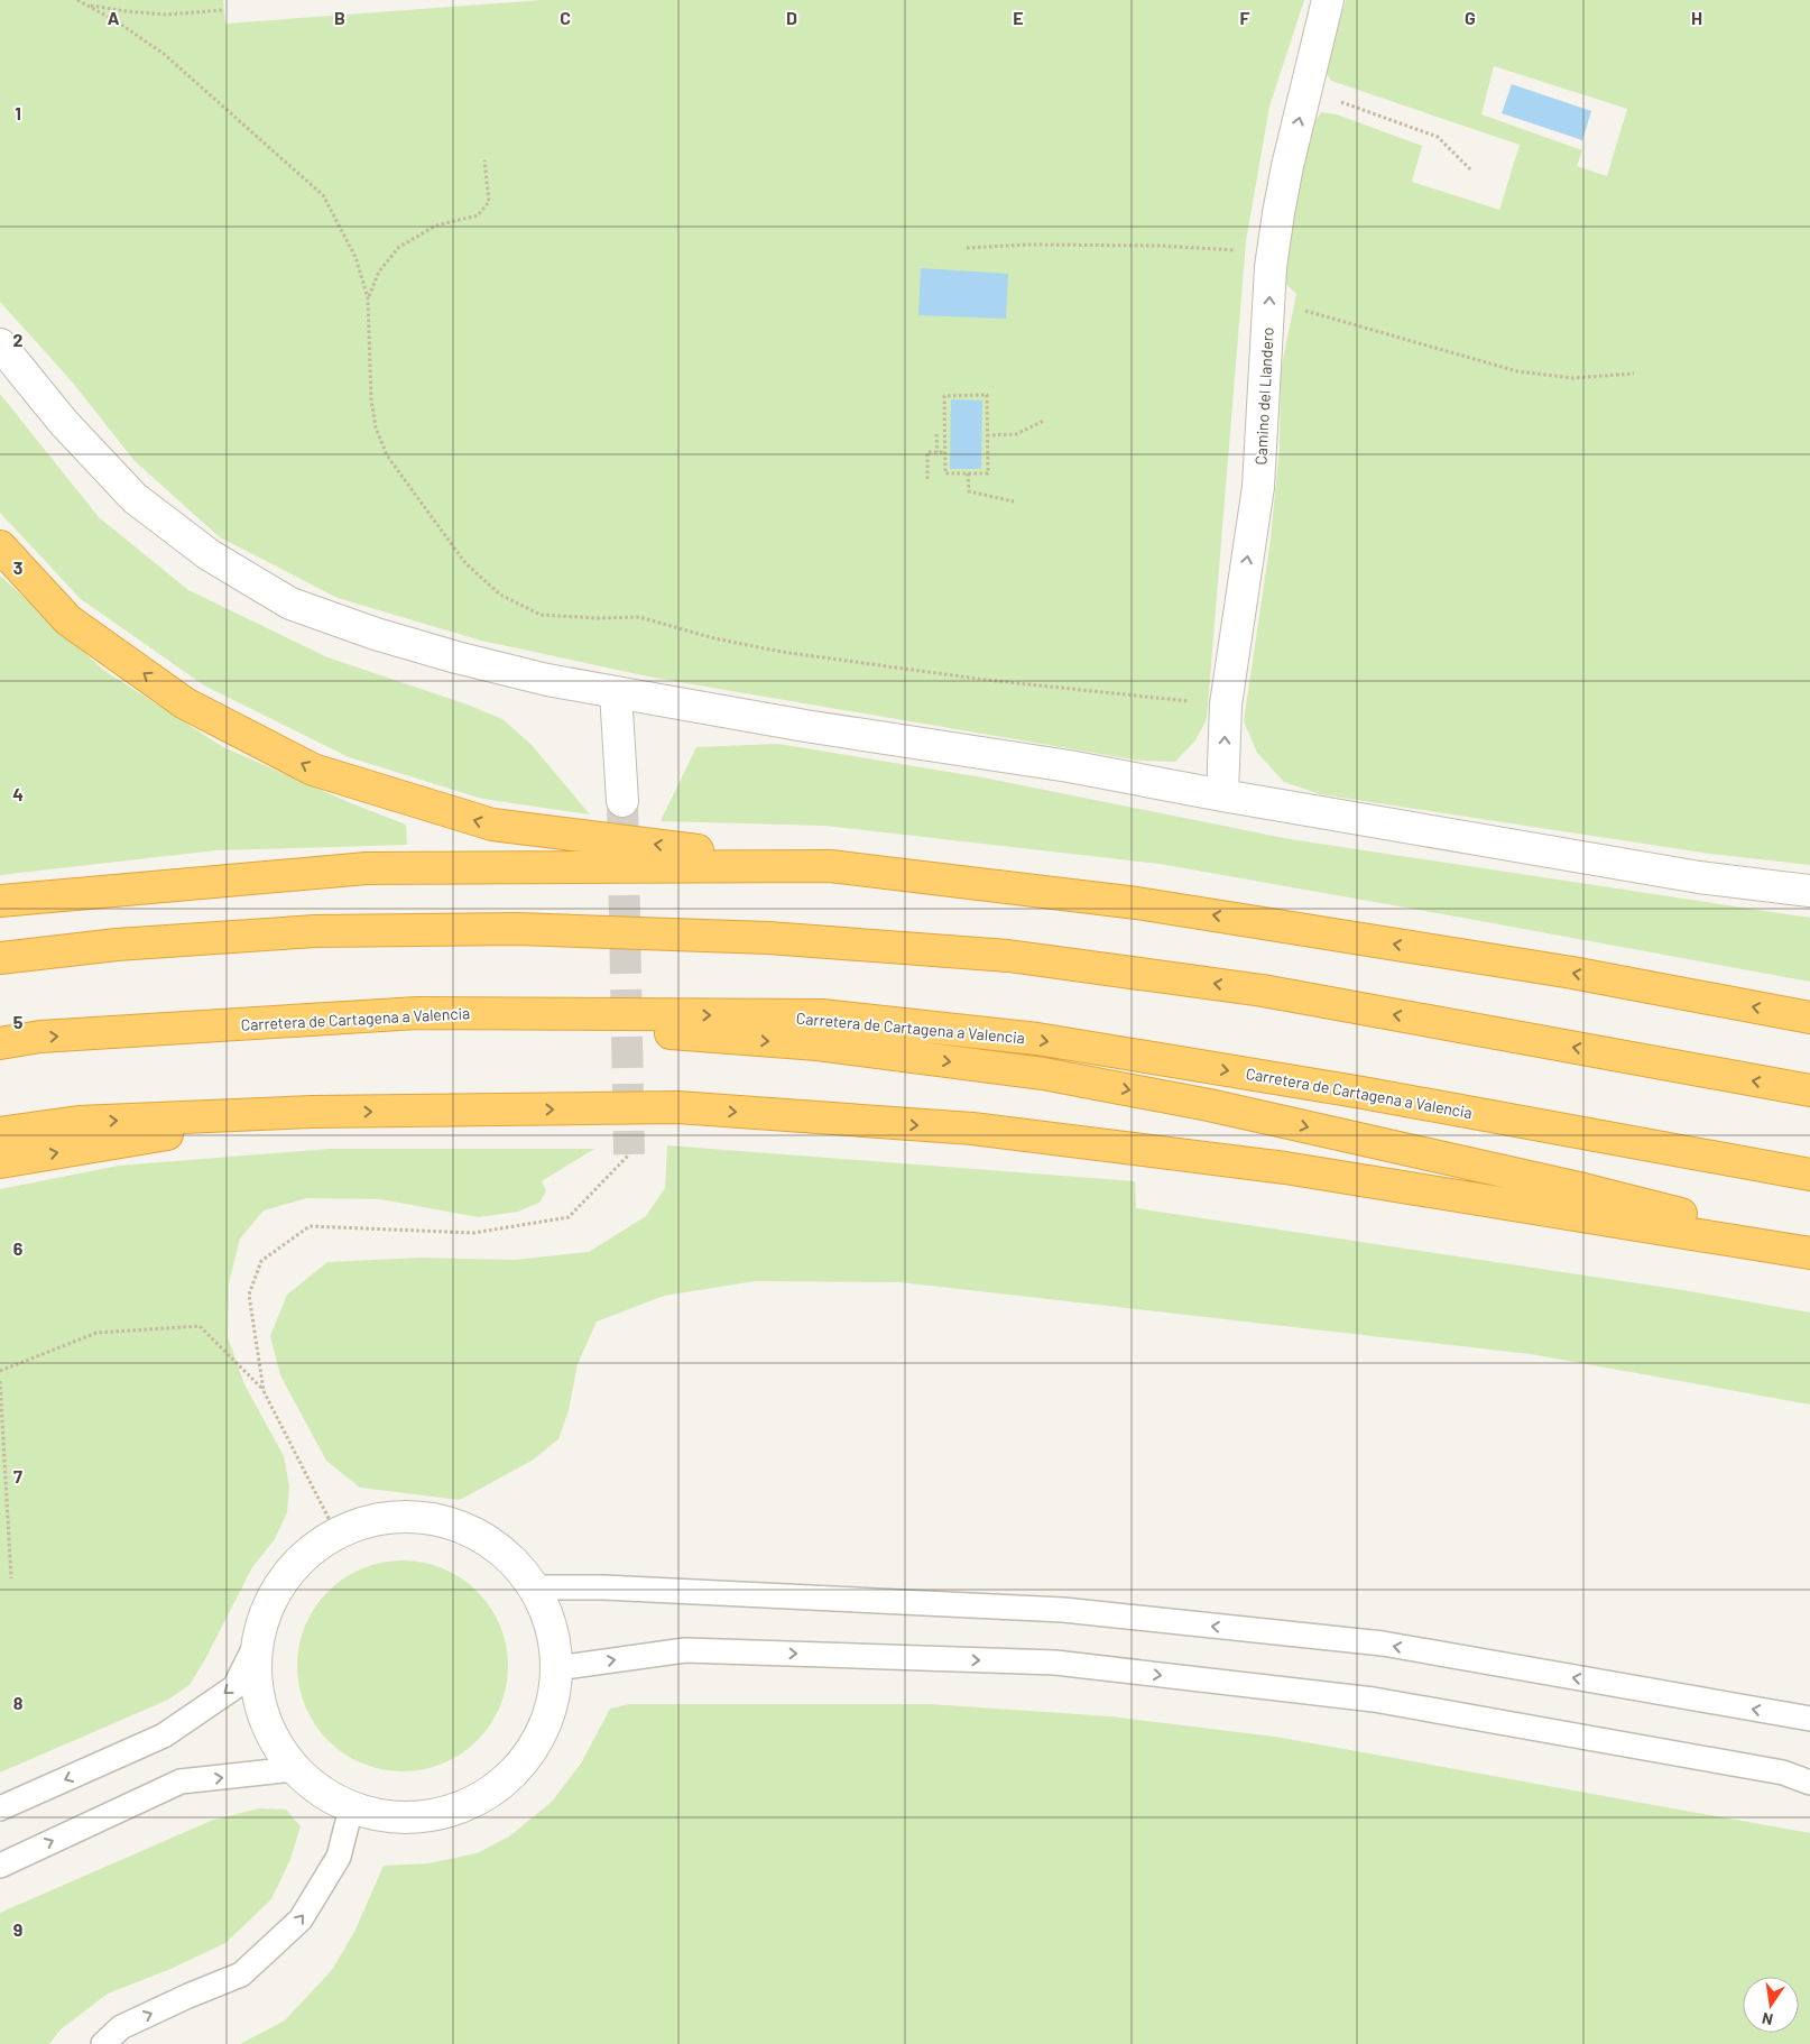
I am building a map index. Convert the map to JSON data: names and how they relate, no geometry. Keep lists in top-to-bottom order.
{
  "streets": {
    "highway": ["Carretera de Cartagena a Valencia"],
    "street": ["Camino del Llandero"]
  },
  "one_way": ["Camino del Llandero"],
  "north": "bottom",
  "grid": {
    "columns": [
      "A",
      "B",
      "C",
      "D",
      "E",
      "F",
      "G",
      "H"
    ],
    "rows": [
      "1",
      "2",
      "3",
      "4",
      "5",
      "6",
      "7",
      "8",
      "9"
    ]
  }
}
